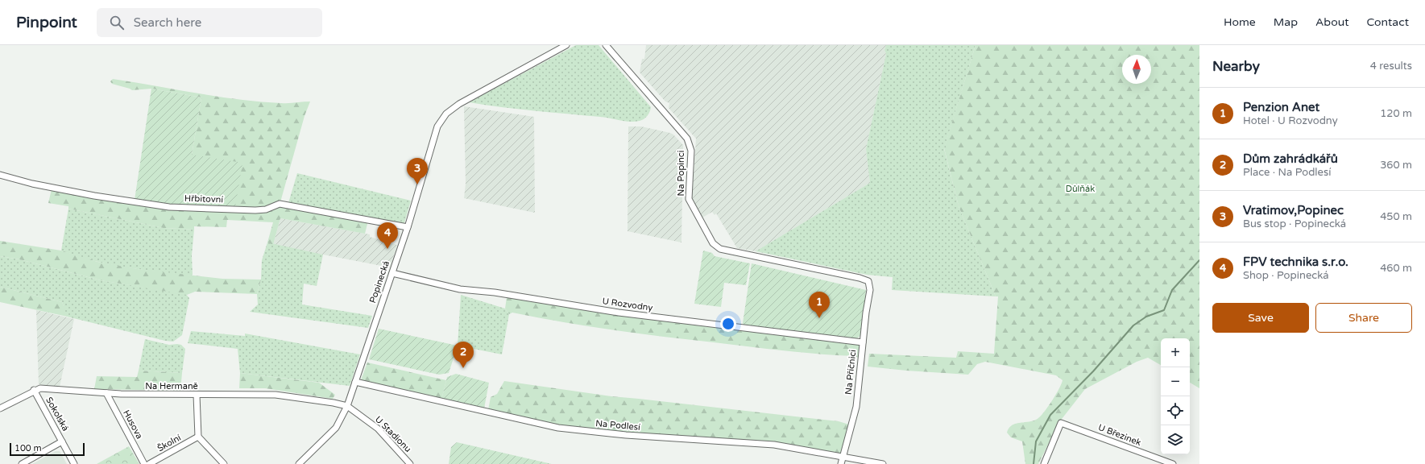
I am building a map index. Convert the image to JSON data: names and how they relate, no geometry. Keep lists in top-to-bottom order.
{
  "streets": {
    "street": [
      "Na Popinci",
      "Hřbitovní",
      "Popinecká",
      "U Rozvodny",
      "Na Příčnici",
      "Na Hermaně",
      "Sokolská",
      "Husova",
      "Na Podlesí",
      "U Stadionu",
      "U Březinek",
      "Školní"
    ]
  },
  "crossings": [
    ["Na Popinci", "Na Příčnici"],
    ["Hřbitovní", "Popinecká"],
    ["Popinecká", "U Rozvodny"],
    ["Popinecká", "Na Hermaně"],
    ["Popinecká", "Na Podlesí"],
    ["Popinecká", "U Stadionu"],
    ["U Rozvodny", "Na Příčnici"],
    ["Na Příčnici", "Na Podlesí"],
    ["Na Hermaně", "Sokolská"],
    ["Na Hermaně", "Husova"],
    ["Na Hermaně", "U Stadionu"]
  ],
  "parks": ["Důlňák"],
  "scale_bar": "100 m",
  "north": "top",
  "page": {
    "header": "Pinpoint",
    "search": "Search here",
    "nav": [
      "Home",
      "Map",
      "About",
      "Contact"
    ],
    "heading": ["Nearby", "4 results"],
    "list": [
      {
        "mark": "1",
        "name": "Penzion Anet",
        "note": "Hotel · U Rozvodny",
        "value": "120 m"
      },
      {
        "mark": "2",
        "name": "Dům zahrádkářů",
        "note": "Place · Na Podlesí",
        "value": "360 m"
      },
      {
        "mark": "3",
        "name": "Vratimov,Popinec",
        "note": "Bus stop · Popinecká",
        "value": "450 m"
      },
      {
        "mark": "4",
        "name": "FPV technika s.r.o.",
        "note": "Shop · Popinecká",
        "value": "460 m"
      }
    ],
    "pins": [
      "3",
      "4",
      "1",
      "2"
    ],
    "buttons": ["Save", "Share"],
    "map_buttons": ["+", "−"],
    "scale": "100 m"
  }
}
